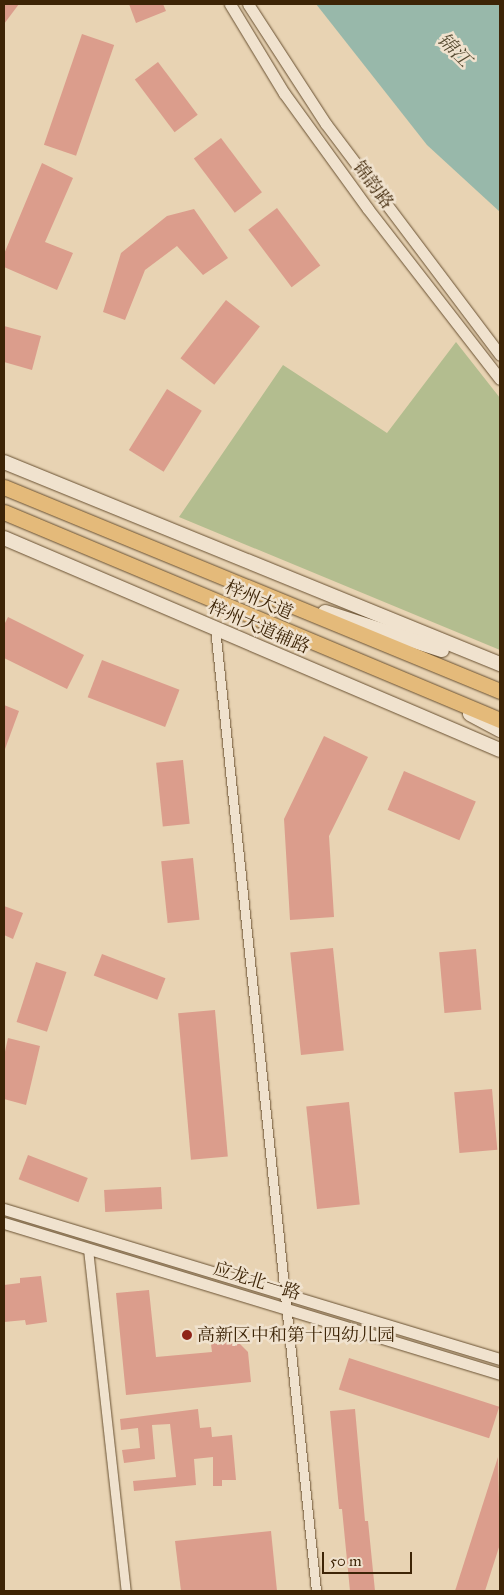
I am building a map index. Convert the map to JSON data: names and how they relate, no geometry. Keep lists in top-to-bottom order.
{
  "streets": {
    "highway": ["梓州大道"],
    "main road": ["梓州大道辅路"],
    "street": ["锦韵路", "应龙北一路"]
  },
  "water": ["锦江"],
  "places": ["高新区中和第十四幼儿园"],
  "scale_bar": "50 m"
}
